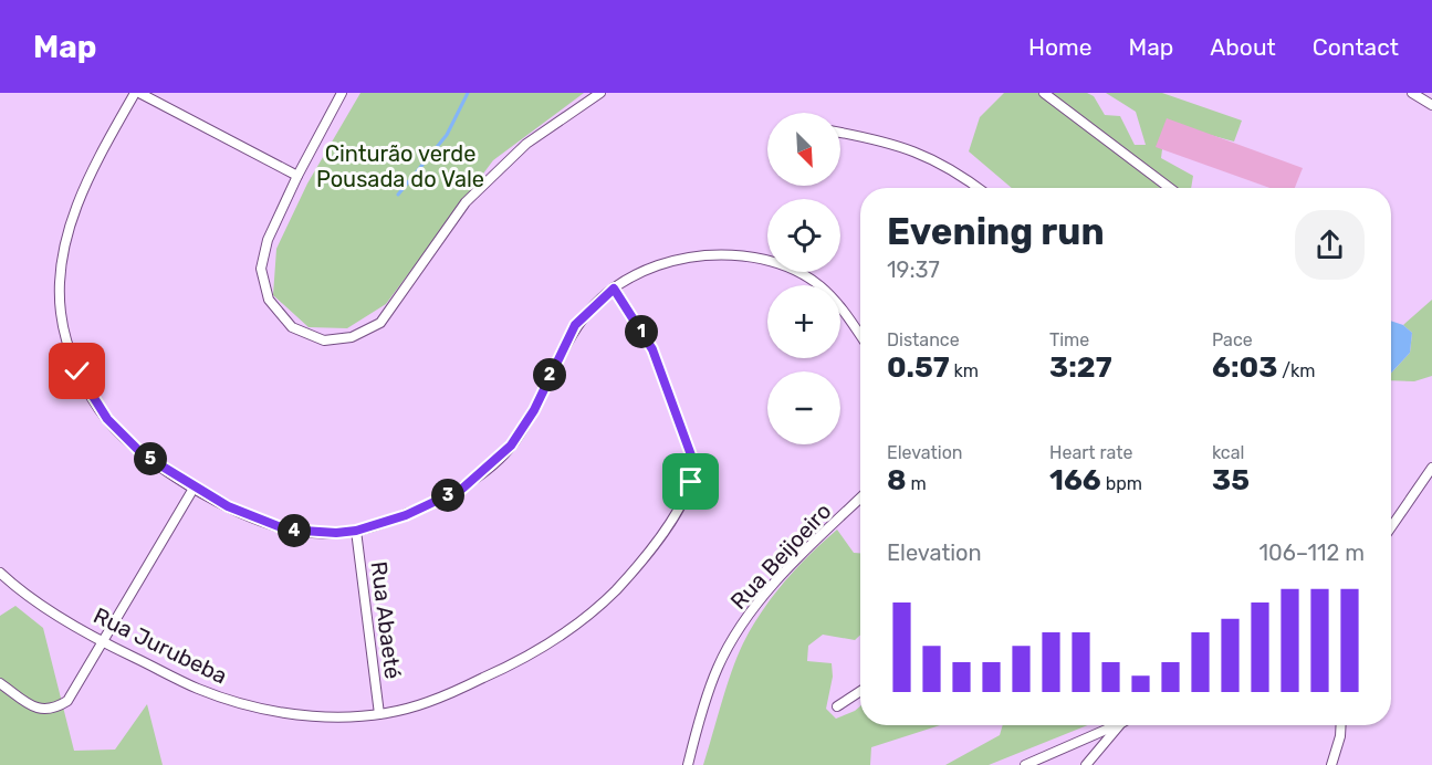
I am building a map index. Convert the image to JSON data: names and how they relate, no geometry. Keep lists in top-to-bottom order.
{
  "streets": {
    "street": ["Rua Beijoeiro", "Rua Abaeté", "Rua Jurubeba"]
  },
  "crossings": [
    ["Rua Abaeté", "Rua Jurubeba"]
  ],
  "parks": ["Cinturão verde Pousada do Vale"],
  "north": "bottom right",
  "page": {
    "header": "Map",
    "nav": [
      "Home",
      "Map",
      "About",
      "Contact"
    ],
    "map_buttons": ["+", "−"],
    "heading": ["Evening run", "19:37"],
    "stats": [
      ["Distance", "0.57 km"],
      ["Time", "3:27"],
      ["Pace", "6:03 /km"],
      ["Elevation", "8 m"],
      ["Heart rate", "166 bpm"],
      ["kcal", "35"]
    ],
    "pins": [
      "1",
      "2",
      "5",
      "3",
      "4"
    ],
    "chart": ["Elevation", "106–112 m"]
  }
}
